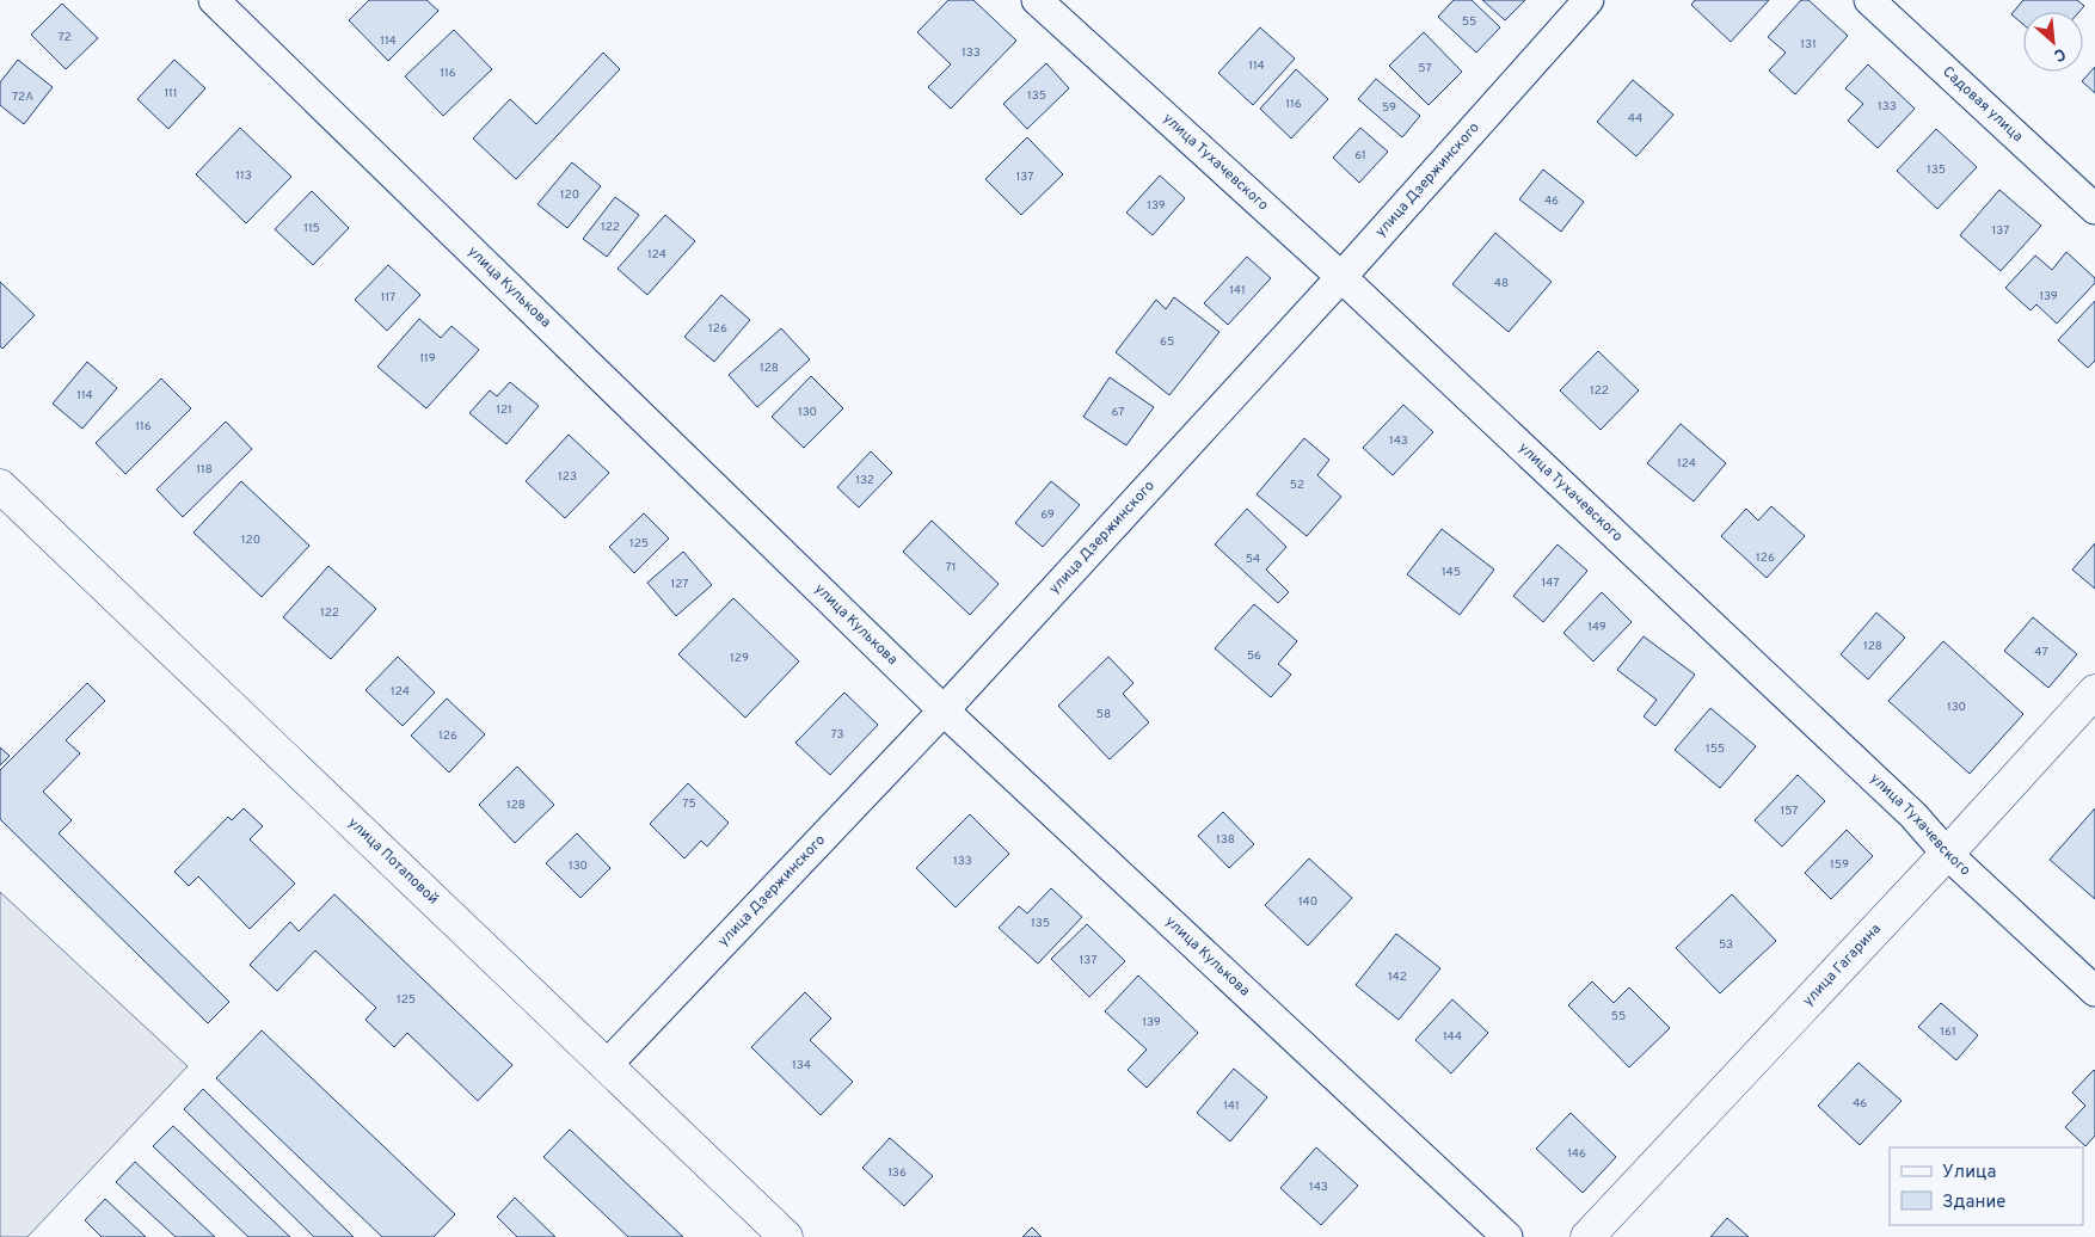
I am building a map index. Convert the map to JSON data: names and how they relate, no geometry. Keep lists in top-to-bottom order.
{
  "streets": {
    "main road": ["улица Потаповой", "улица Гагарина"],
    "street": [
      "Садовая улица",
      "улица Тухачевского",
      "улица Дзержинского",
      "улица Кулькова"
    ]
  },
  "crossings": [
    ["улица Тухачевского", "улица Дзержинского"],
    ["улица Тухачевского", "улица Гагарина"],
    ["улица Дзержинского", "улица Кулькова"],
    ["улица Дзержинского", "улица Потаповой"]
  ],
  "house_numbers": [
    "55",
    "72",
    "114",
    "131",
    "133",
    "114",
    "57",
    "116",
    "111",
    "135",
    "72А",
    "116",
    "133",
    "59",
    "44",
    "61",
    "135",
    "113",
    "137",
    "120",
    "46",
    "139",
    "122",
    "115",
    "137",
    "124",
    "48",
    "141",
    "139",
    "117",
    "126",
    "65",
    "119",
    "128",
    "122",
    "114",
    "121",
    "130",
    "67",
    "116",
    "143",
    "124",
    "118",
    "123",
    "132",
    "52",
    "69",
    "120",
    "125",
    "126",
    "54",
    "71",
    "145",
    "147",
    "127",
    "122",
    "149",
    "128",
    "47",
    "56",
    "129",
    "124",
    "130",
    "58",
    "73",
    "126",
    "155",
    "75",
    "128",
    "157",
    "138",
    "133",
    "159",
    "130",
    "140",
    "135",
    "53",
    "137",
    "142",
    "125",
    "55",
    "139",
    "161",
    "144",
    "134",
    "46",
    "141",
    "146",
    "136",
    "143"
  ],
  "legend": ["Улица", "Здание"],
  "north": "bottom right"
}
